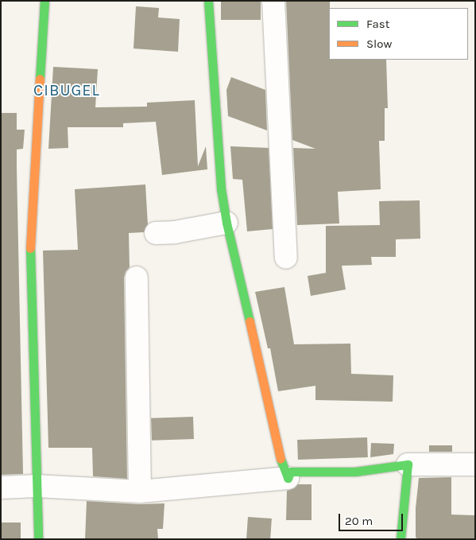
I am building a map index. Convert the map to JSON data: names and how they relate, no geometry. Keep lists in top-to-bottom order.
{
  "districts": ["CIBUGEL"],
  "legend": ["Fast", "Slow"],
  "scale_bar": "20 m"
}
